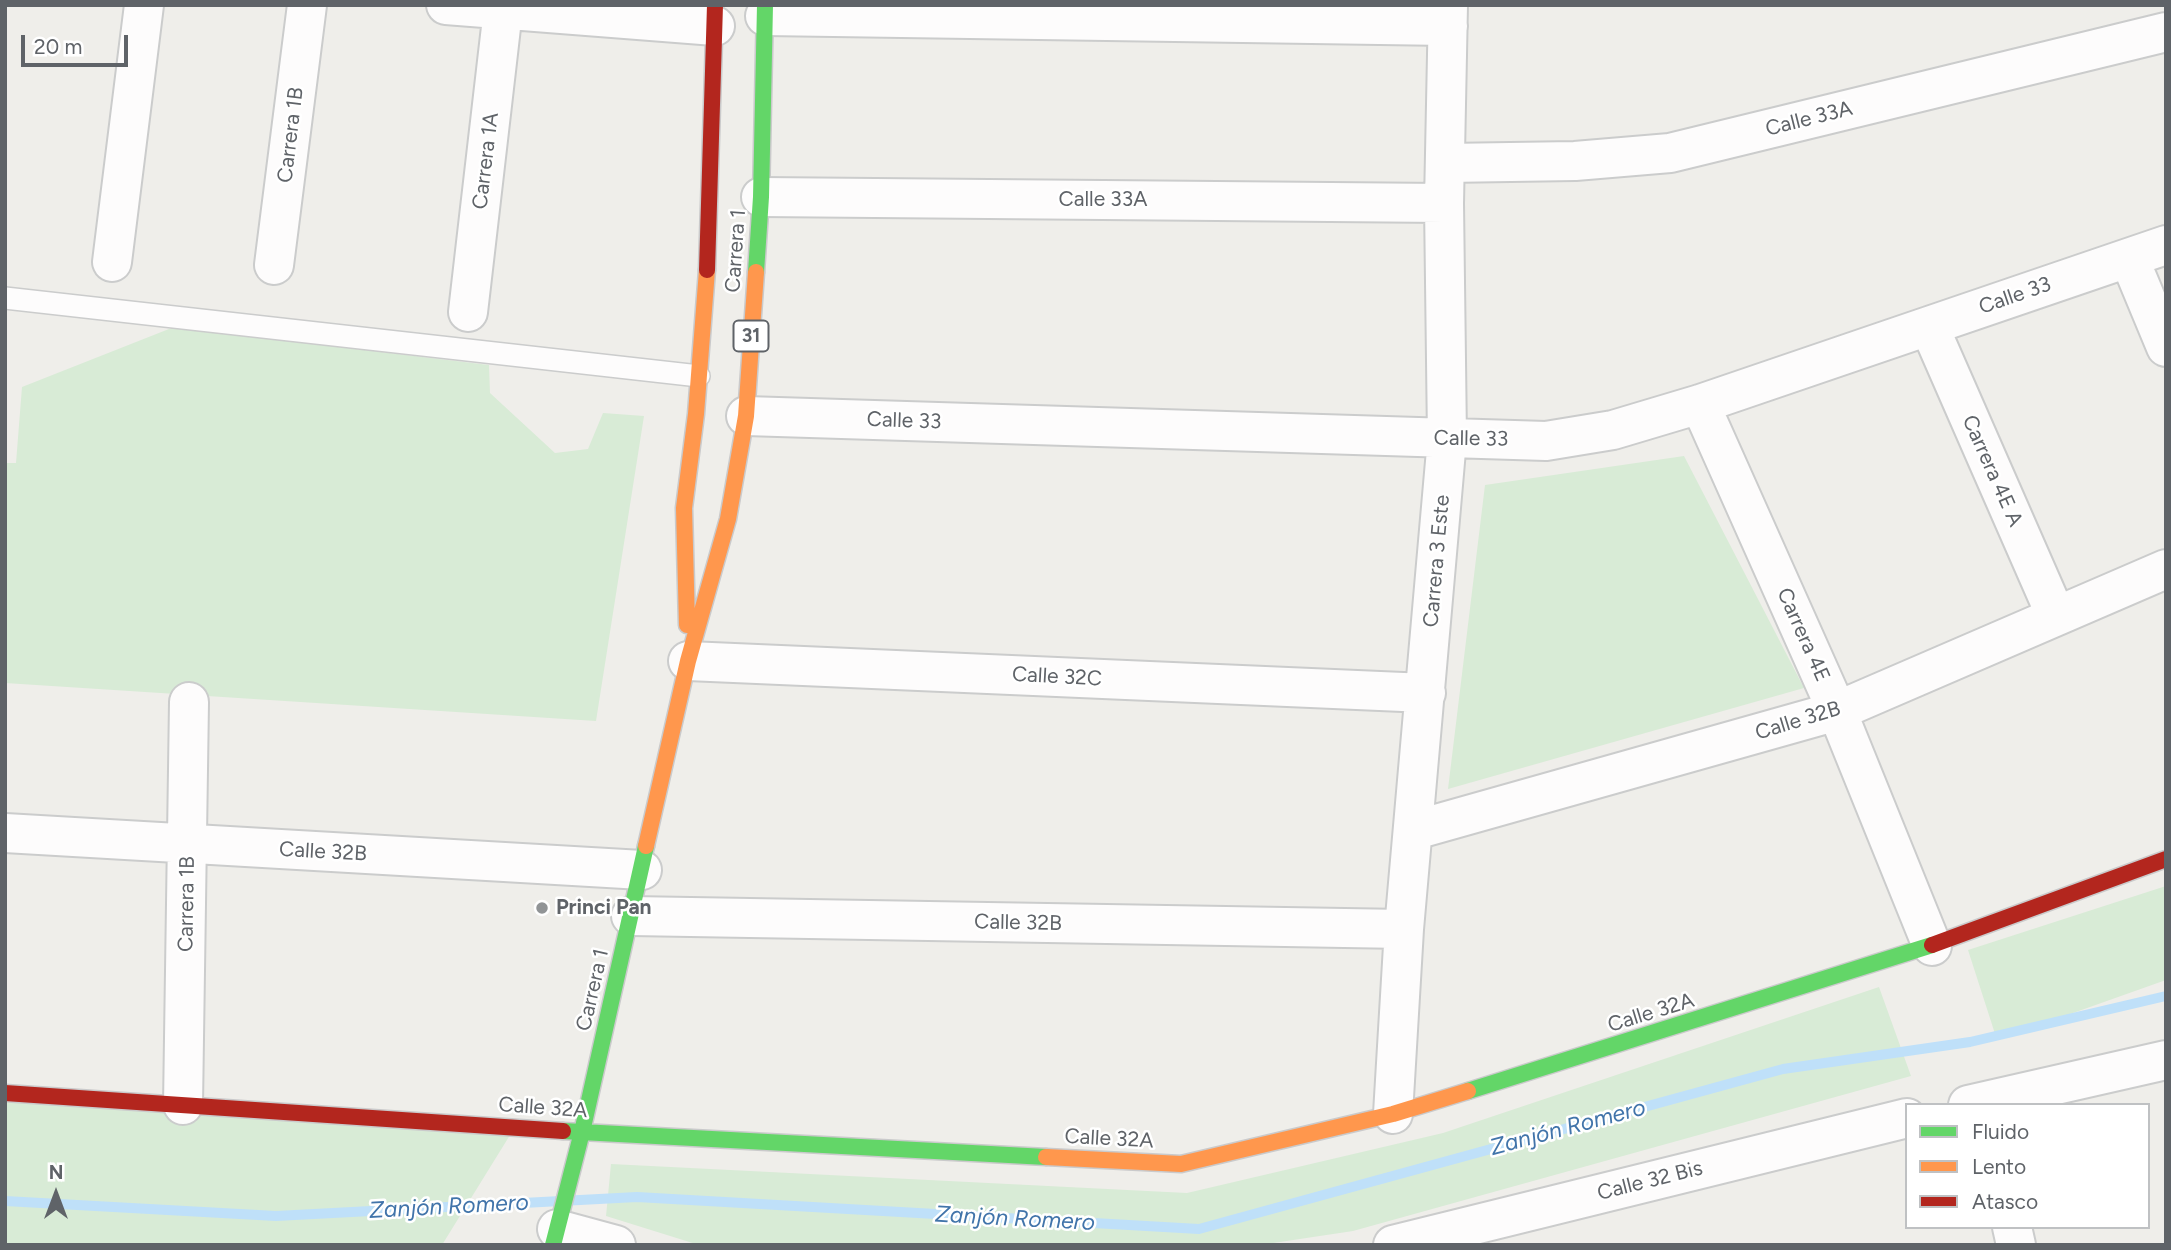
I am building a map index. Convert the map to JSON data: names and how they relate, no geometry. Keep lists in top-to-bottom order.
{
  "streets": {
    "street": [
      "Calle 33A",
      "Carrera 1B",
      "Carrera 1A",
      "Carrera 1",
      "Calle 33",
      "31",
      "Carrera 4E A",
      "Carrera 3 Este",
      "Carrera 4E",
      "Calle 32C",
      "Calle 32B",
      "Calle 32A",
      "Calle 32 Bis"
    ]
  },
  "crossings": [
    ["Calle 33A", "Carrera 1"],
    ["Calle 33A", "Carrera 3 Este"],
    ["Carrera 1B", "Calle 32B"],
    ["Carrera 1B", "Calle 32A"],
    ["Carrera 1", "Calle 33"],
    ["Carrera 1", "Calle 32C"],
    ["Carrera 1", "Calle 32B"],
    ["Carrera 1", "Calle 32A"],
    ["Calle 33", "Carrera 4E A"],
    ["Calle 33", "Carrera 3 Este"],
    ["Calle 33", "Carrera 4E"],
    ["Carrera 4E A", "Calle 32B"],
    ["Carrera 3 Este", "Calle 32C"],
    ["Carrera 3 Este", "Calle 32B"],
    ["Carrera 3 Este", "Calle 32A"],
    ["Carrera 4E", "Calle 32B"],
    ["Carrera 4E", "Calle 32A"]
  ],
  "water": ["Zanjón Romero"],
  "places": ["Princi Pan"],
  "legend": ["Fluido", "Lento", "Atasco"],
  "scale_bar": "20 m",
  "north": "top"
}
